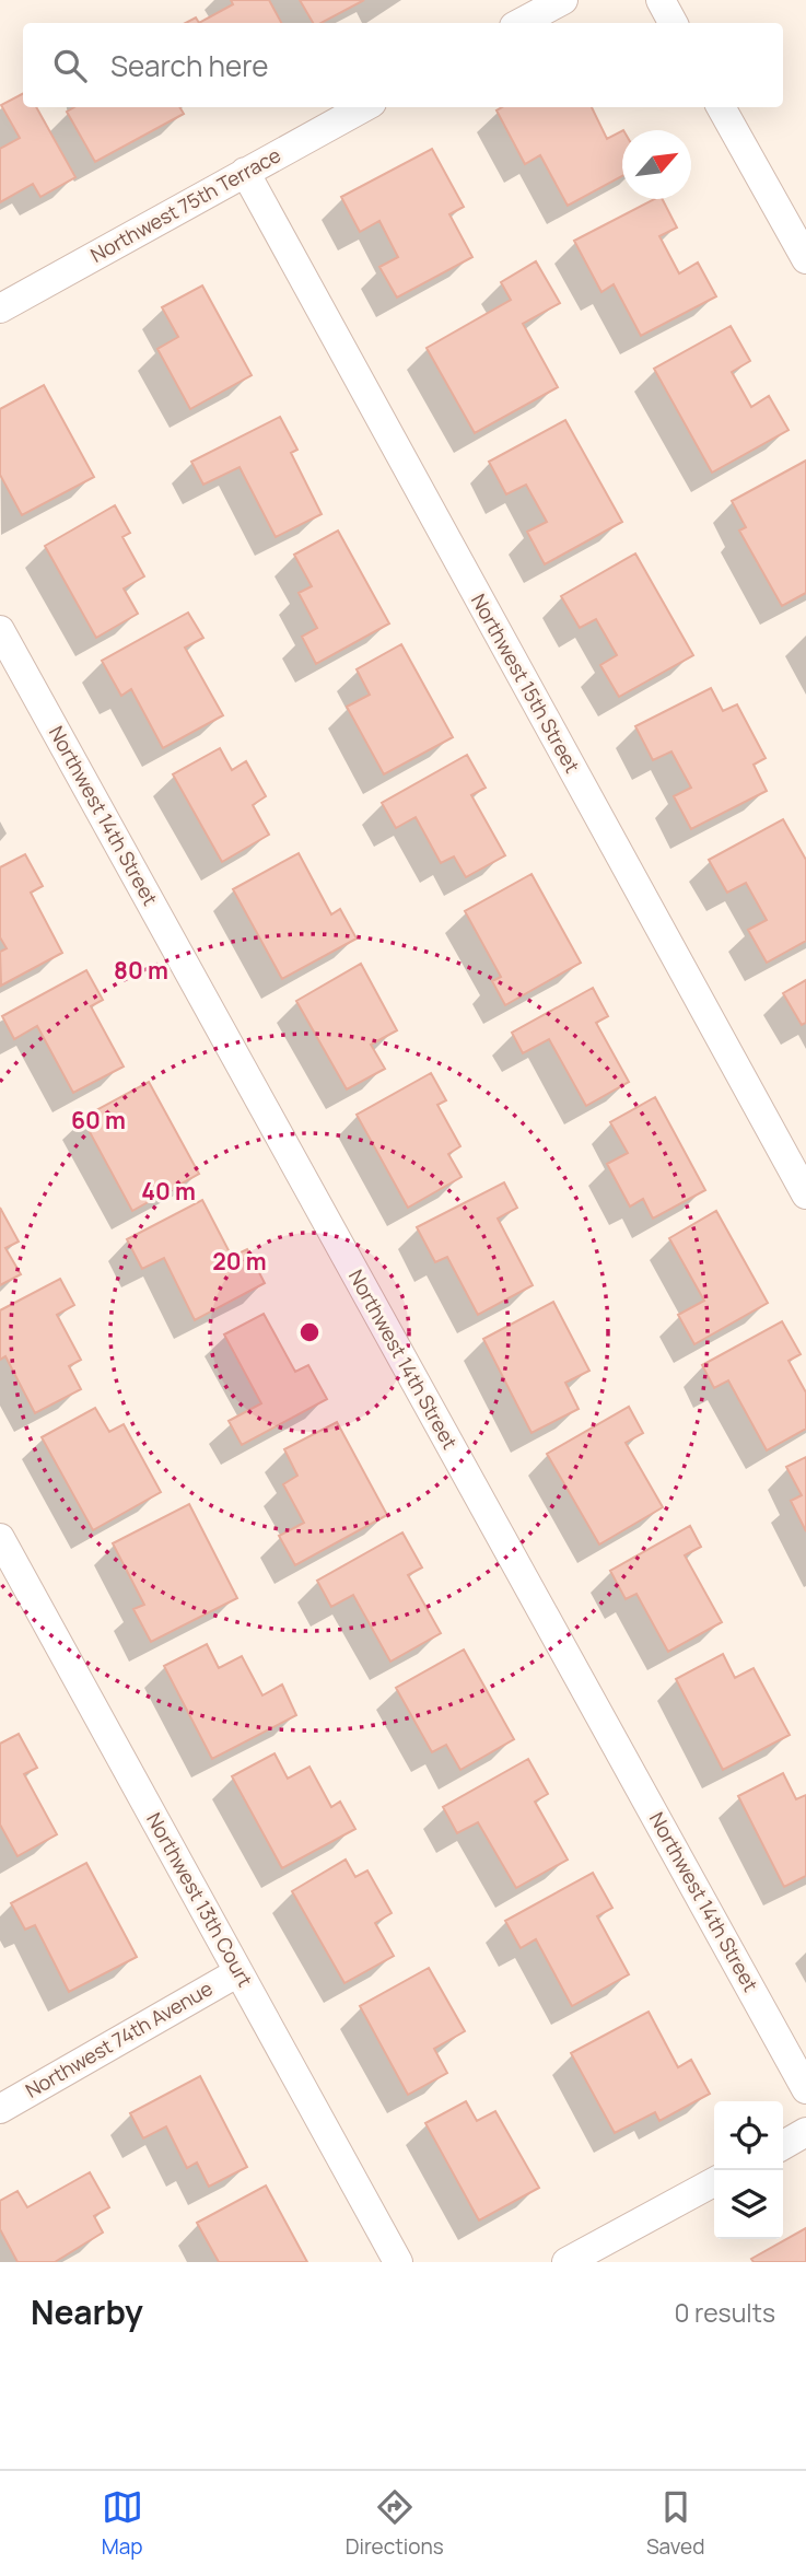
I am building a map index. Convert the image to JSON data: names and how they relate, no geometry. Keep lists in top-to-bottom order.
{
  "streets": {
    "street": [
      "Northwest 75th Terrace",
      "Northwest 15th Street",
      "Northwest 14th Street",
      "Northwest 13th Court",
      "Northwest 74th Avenue"
    ]
  },
  "crossings": [
    ["Northwest 75th Terrace", "Northwest 15th Street"],
    ["Northwest 13th Court", "Northwest 74th Avenue"]
  ],
  "north": "top right",
  "page": {
    "search": "Search here",
    "heading": ["Nearby", "0 results"],
    "nav": ["Map", "Directions", "Saved"]
  },
  "rings": [
    "80 m",
    "60 m",
    "40 m",
    "20 m"
  ]
}
